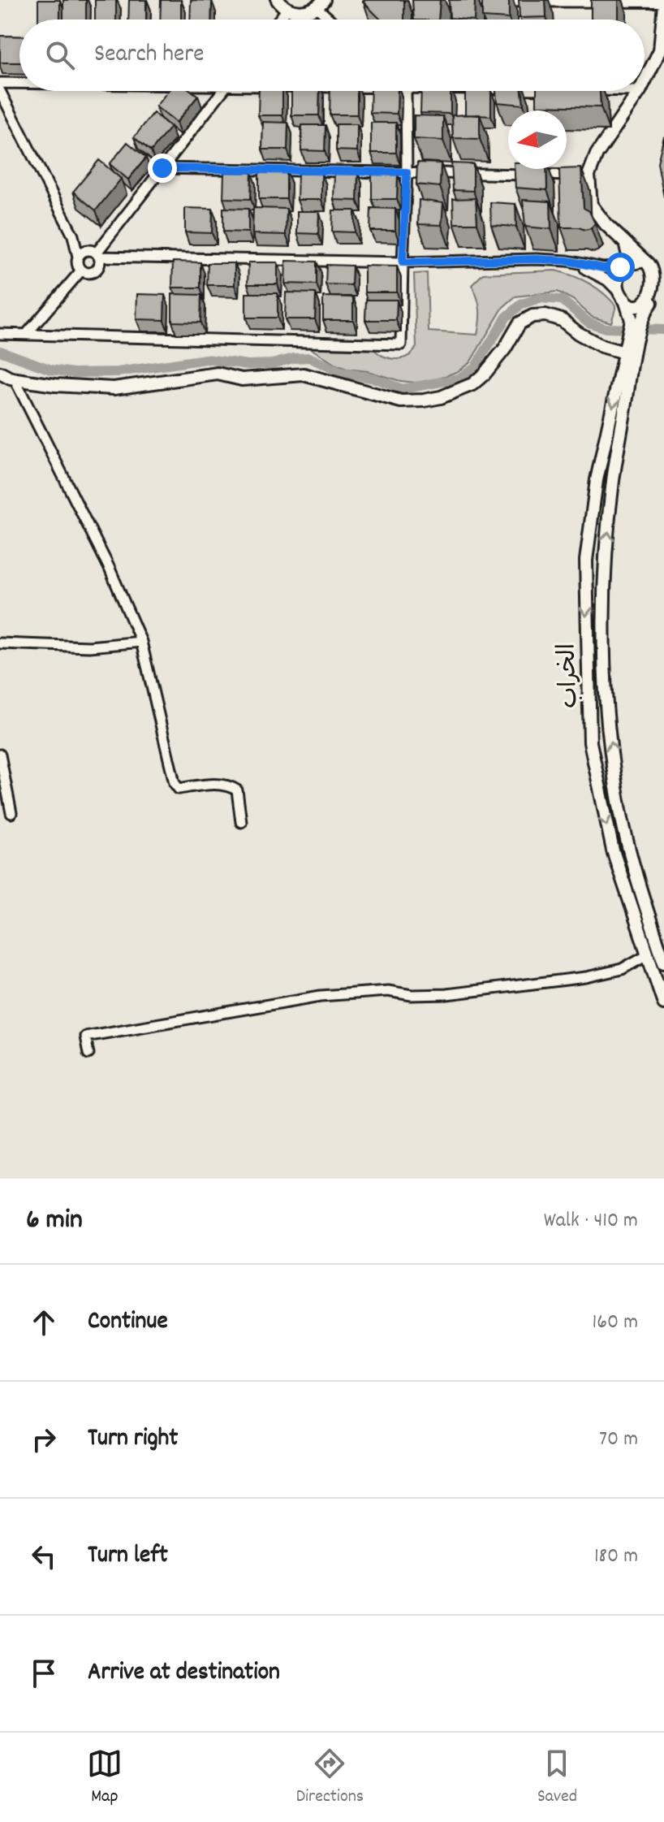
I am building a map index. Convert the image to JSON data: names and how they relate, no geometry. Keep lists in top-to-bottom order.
{
  "streets": {
    "main road": ["الخراب"]
  },
  "north": "left",
  "page": {
    "search": "Search here",
    "heading": ["6 min", "Walk · 410 m"],
    "list": [
      ["Continue", "160 m"],
      ["Turn right", "70 m"],
      ["Turn left", "180 m"],
      "Arrive at destination"
    ],
    "nav": ["Map", "Directions", "Saved"]
  }
}
